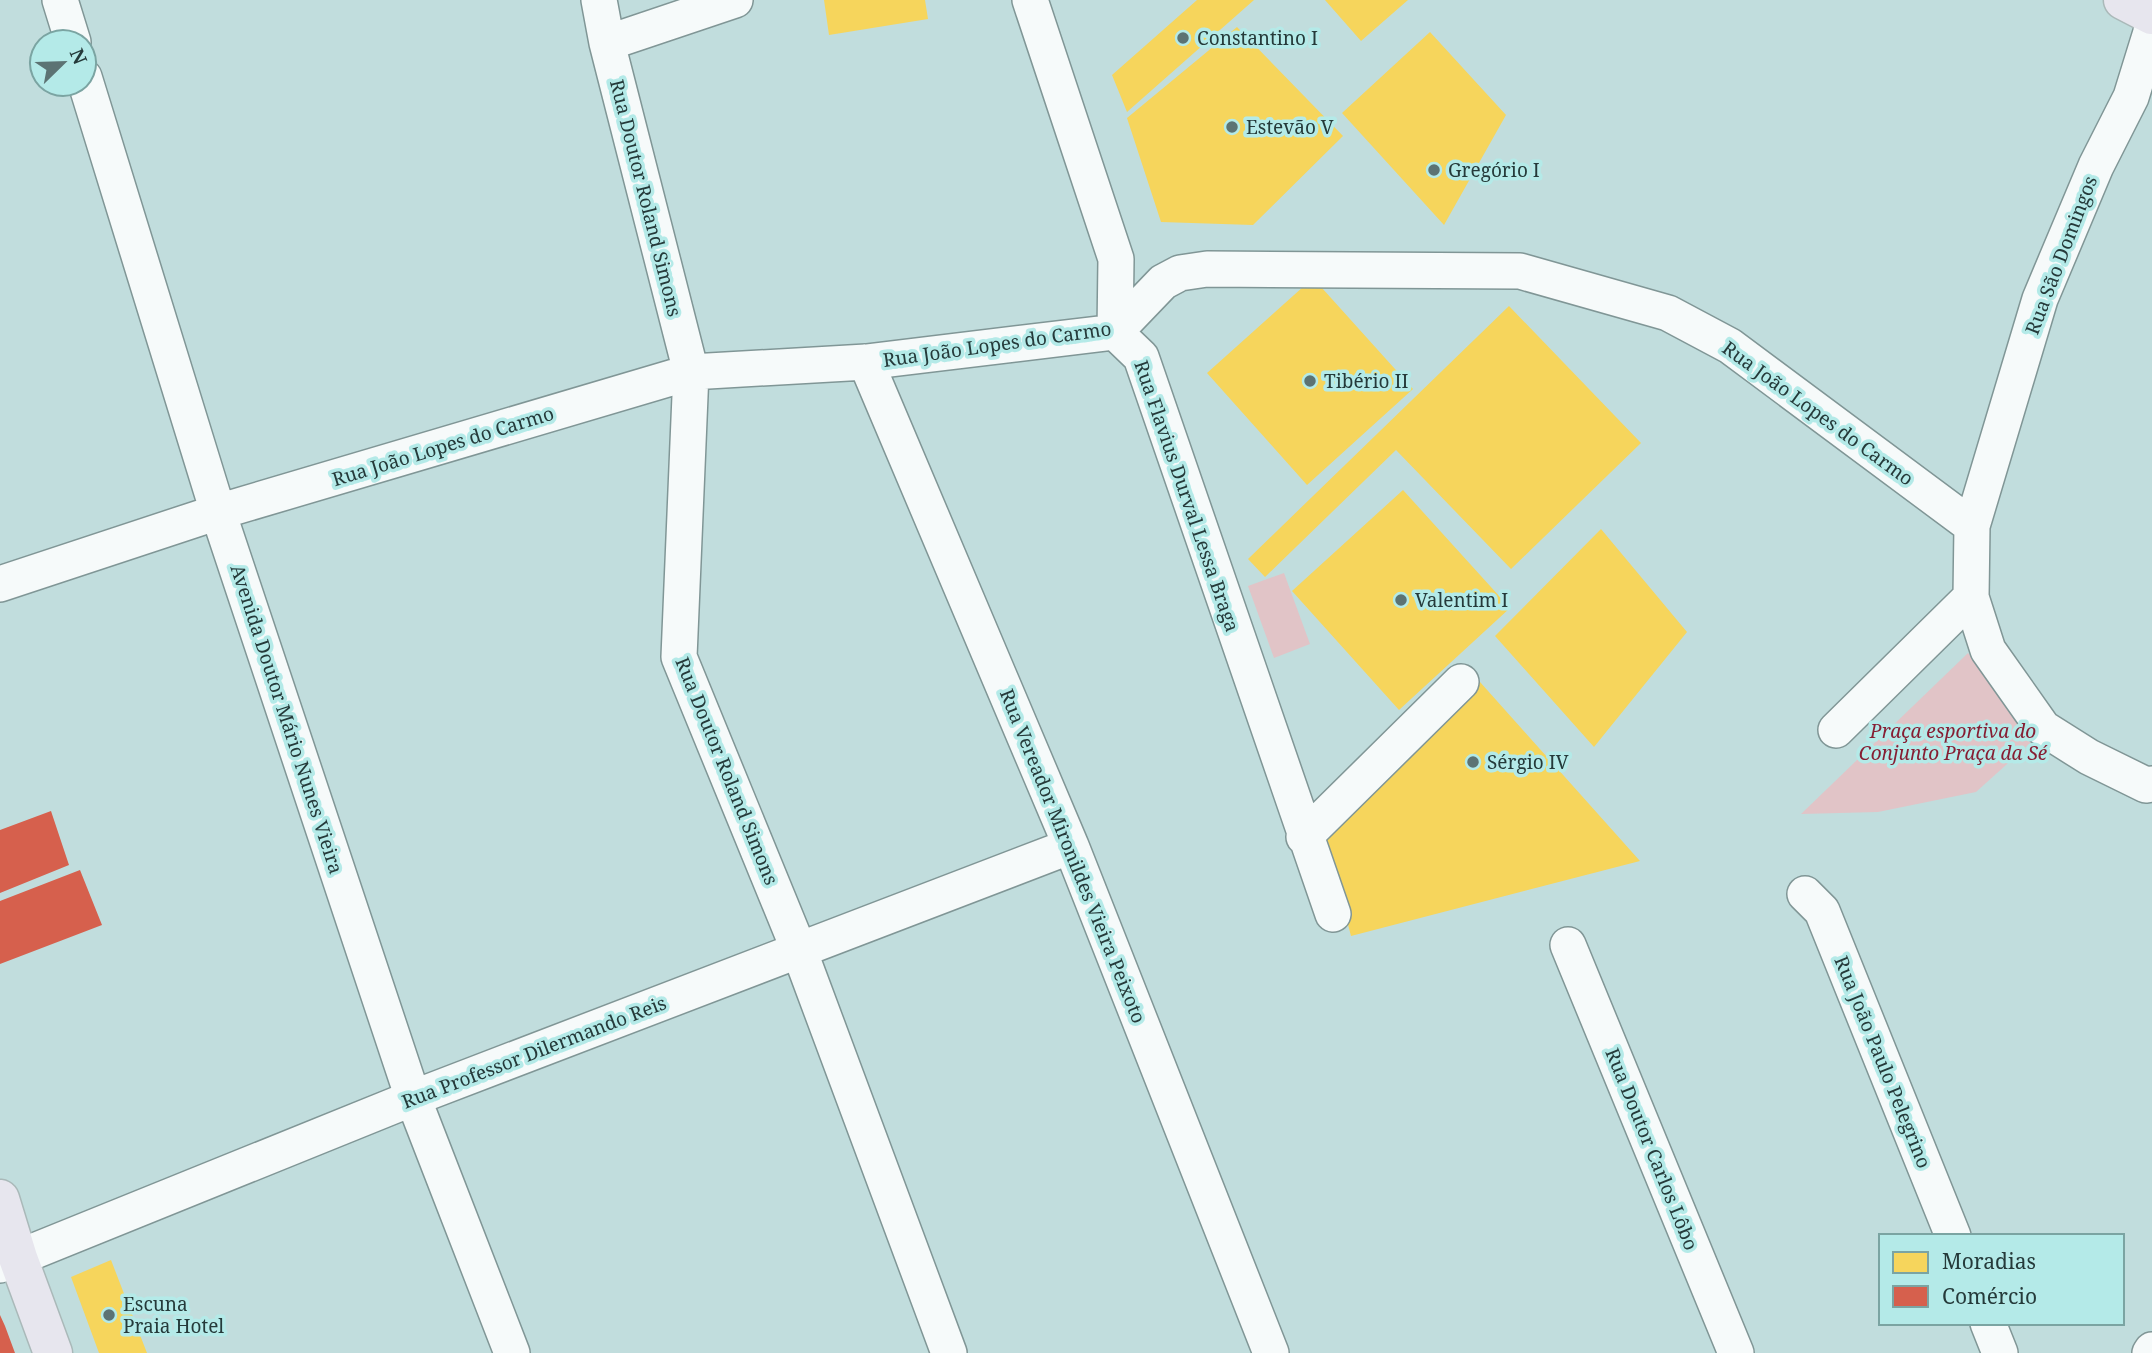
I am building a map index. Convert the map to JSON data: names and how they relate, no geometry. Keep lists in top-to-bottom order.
{
  "streets": {
    "street": [
      "Rua Doutor Roland Simons",
      "Rua São Domingos",
      "Rua João Lopes do Carmo",
      "Rua Flavius Durval Lessa Braga",
      "Avenida Doutor Mário Nunes Vieira",
      "Rua Vereador Mironildes Vieira Peixoto",
      "Rua Professor Dilermando Reis",
      "Rua João Paulo Pelegrino",
      "Rua Doutor Carlos Lôbo"
    ]
  },
  "crossings": [
    ["Rua Doutor Roland Simons", "Rua João Lopes do Carmo"],
    ["Rua Doutor Roland Simons", "Rua Professor Dilermando Reis"],
    ["Rua São Domingos", "Rua João Lopes do Carmo"],
    ["Rua João Lopes do Carmo", "Rua Flavius Durval Lessa Braga"],
    ["Rua João Lopes do Carmo", "Avenida Doutor Mário Nunes Vieira"],
    ["Rua João Lopes do Carmo", "Rua Vereador Mironildes Vieira Peixoto"],
    ["Avenida Doutor Mário Nunes Vieira", "Rua Professor Dilermando Reis"],
    ["Rua Vereador Mironildes Vieira Peixoto", "Rua Professor Dilermando Reis"]
  ],
  "parks": ["Praça esportiva do Conjunto Praça da Sé"],
  "places": [
    "Constantino I",
    "Estevão V",
    "Gregório I",
    "Tibério II",
    "Valentim I",
    "Sérgio IV",
    "Escuna Praia Hotel"
  ],
  "legend": ["Moradias", "Comércio"],
  "north": "top right"
}
